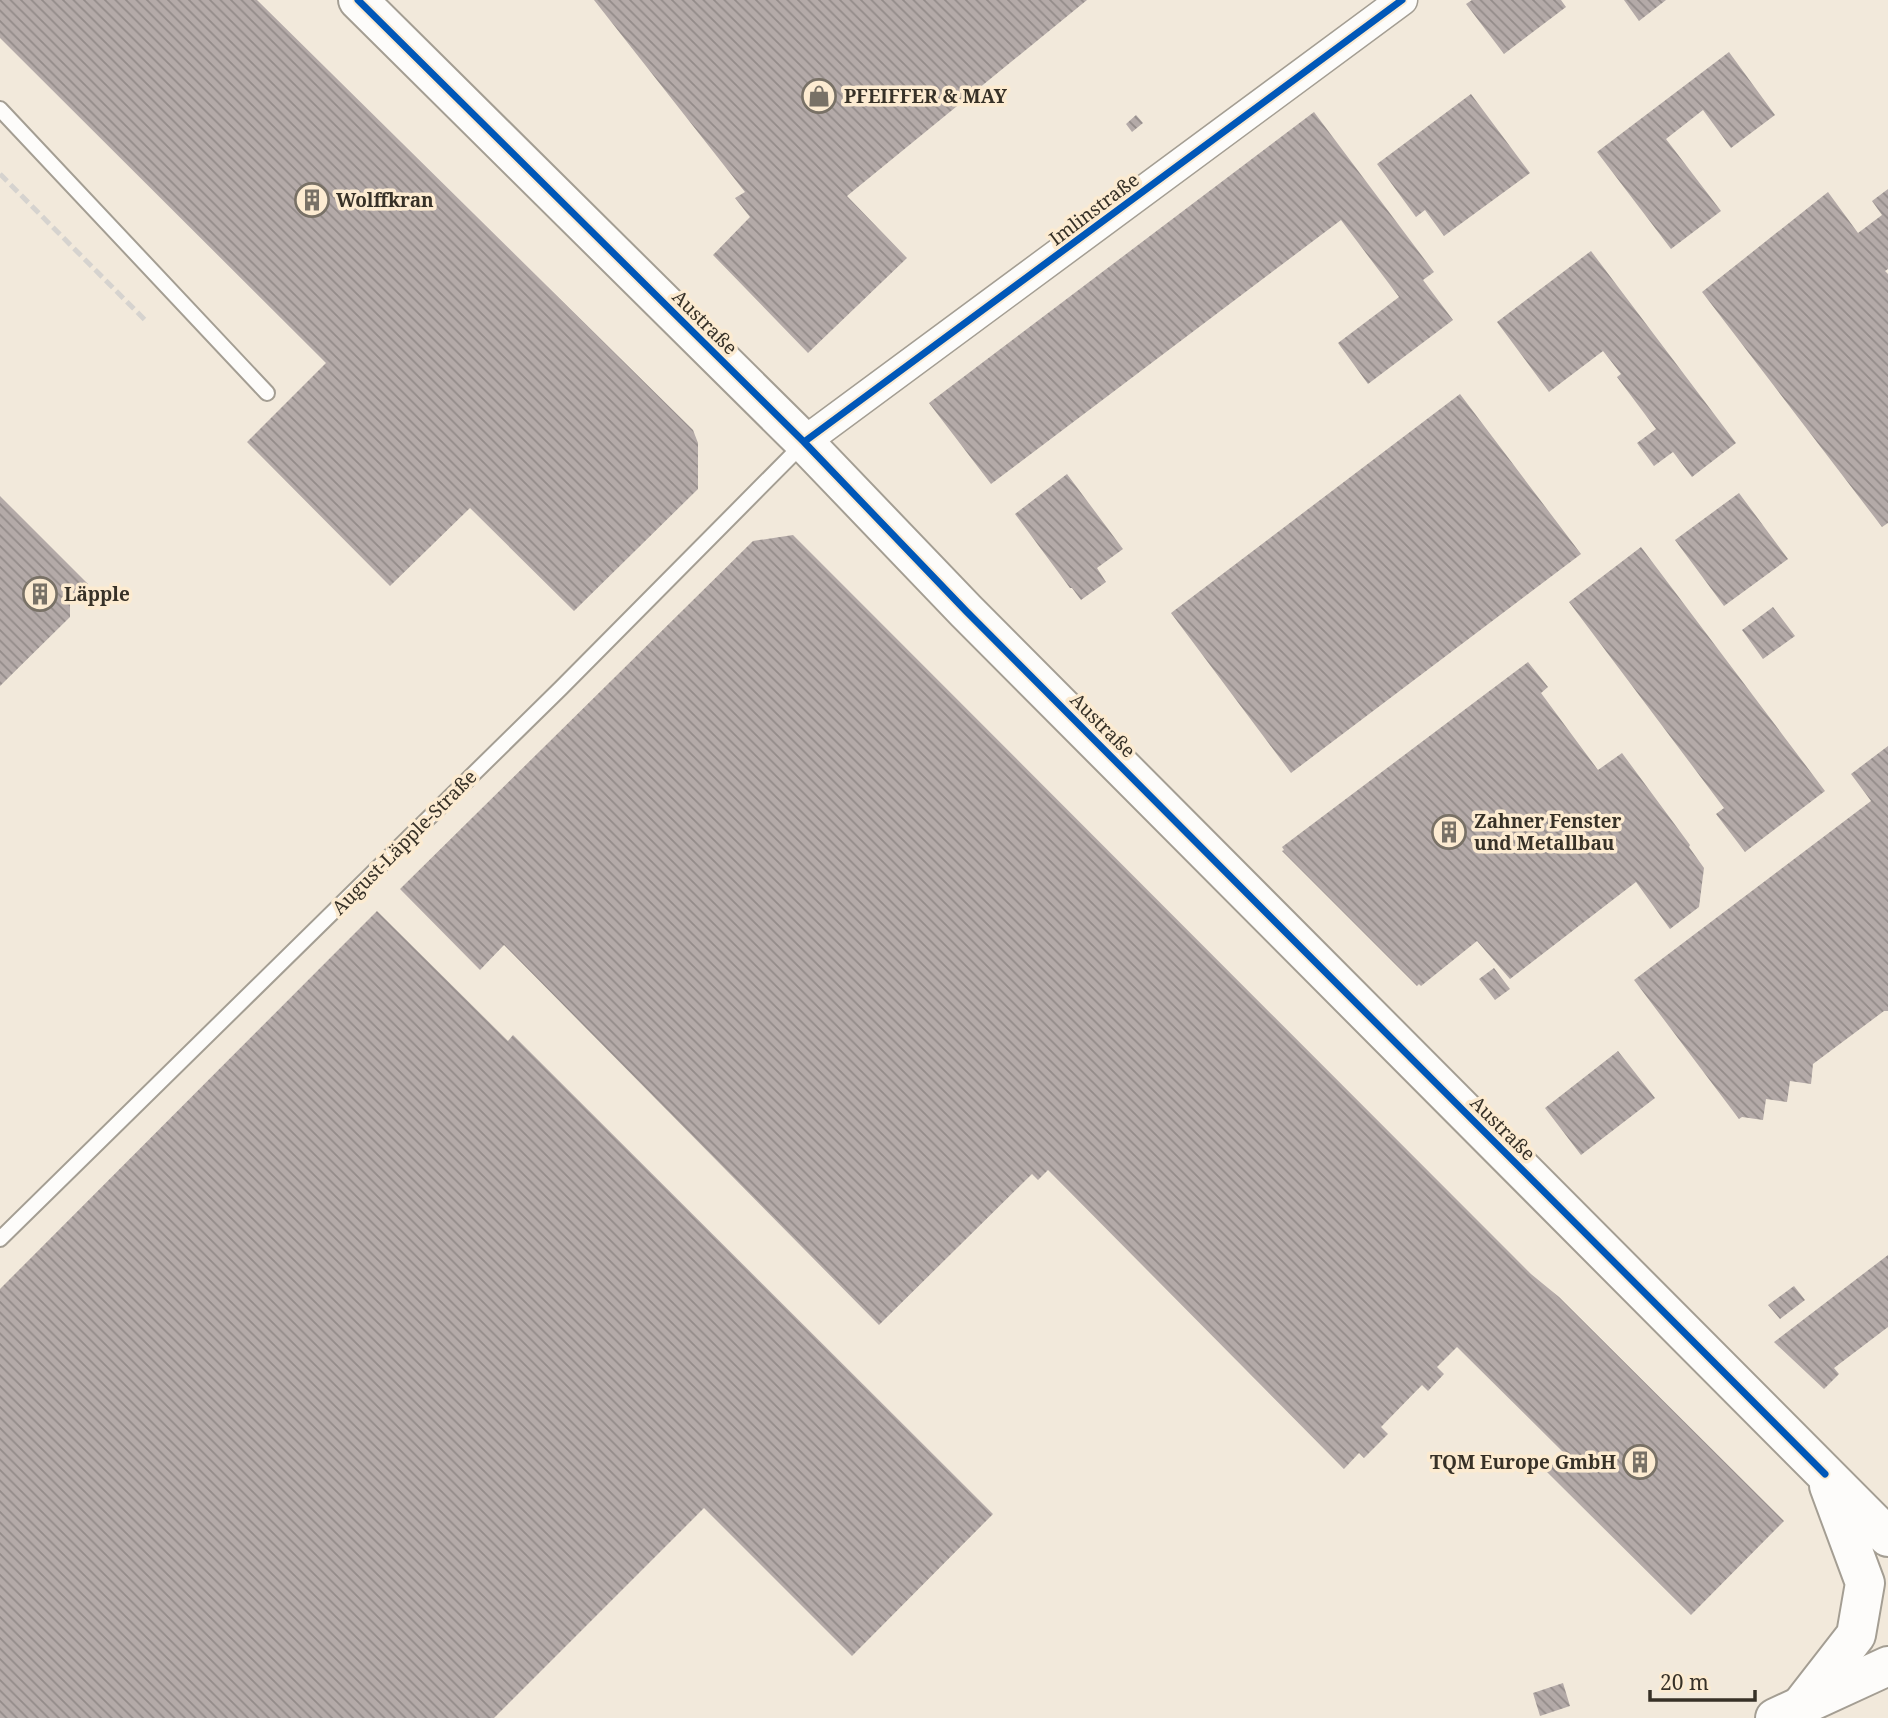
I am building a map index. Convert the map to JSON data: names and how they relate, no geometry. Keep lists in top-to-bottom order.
{
  "streets": {
    "main road": ["Austraße"],
    "street": ["Imlinstraße"],
    "lane": ["August-Läpple-Straße"]
  },
  "crossings": [
    ["Imlinstraße", "Austraße"],
    ["Imlinstraße", "August-Läpple-Straße"],
    ["Austraße", "August-Läpple-Straße"]
  ],
  "places": {
    "shop": ["PFEIFFER & MAY"],
    "building": [
      "Wolffkran",
      "Läpple",
      "Zahner Fenster und Metallbau",
      "TQM Europe GmbH"
    ]
  },
  "scale_bar": "20 m"
}
